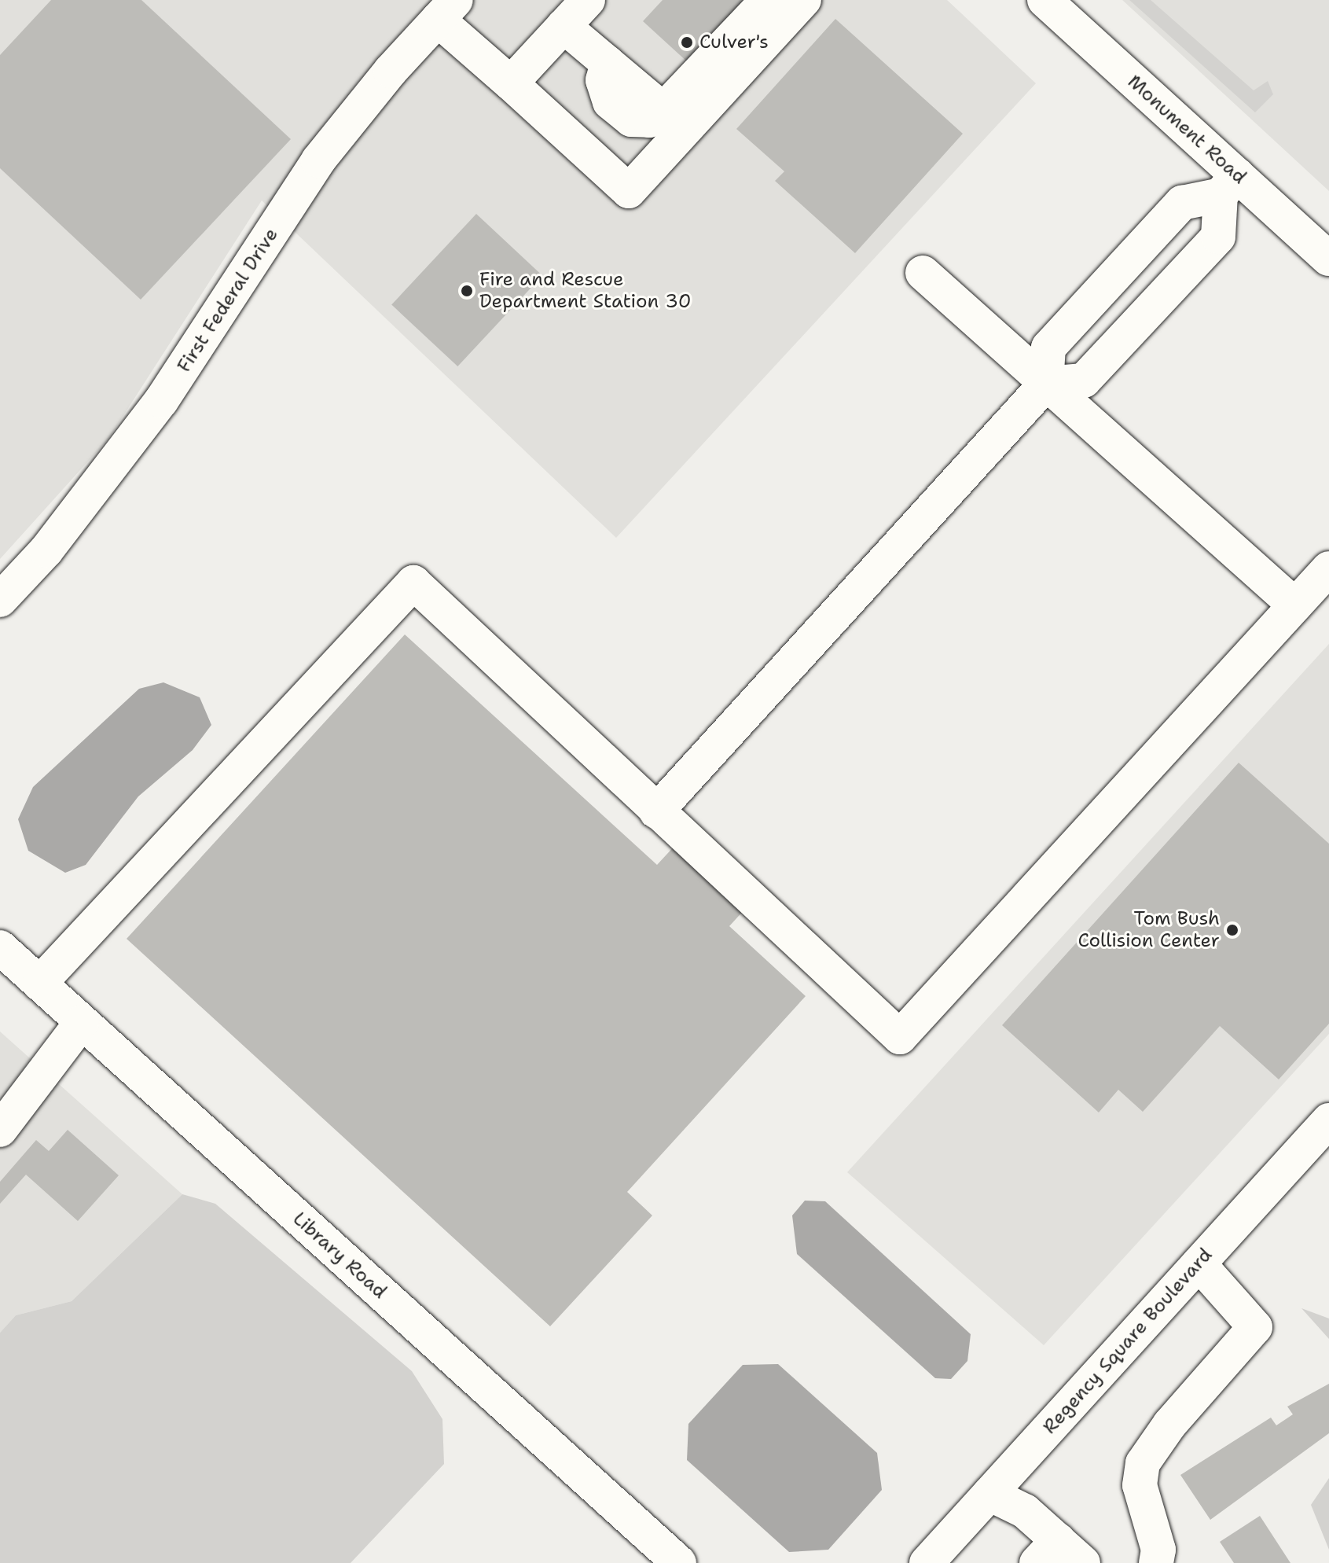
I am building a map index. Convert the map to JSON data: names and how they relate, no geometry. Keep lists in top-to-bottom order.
{
  "streets": {
    "street": [
      "Monument Road",
      "First Federal Drive",
      "Library Road",
      "Regency Square Boulevard"
    ]
  },
  "places": ["Culver's", "Fire and Rescue Department Station 30", "Tom Bush Collision Center"]
}
